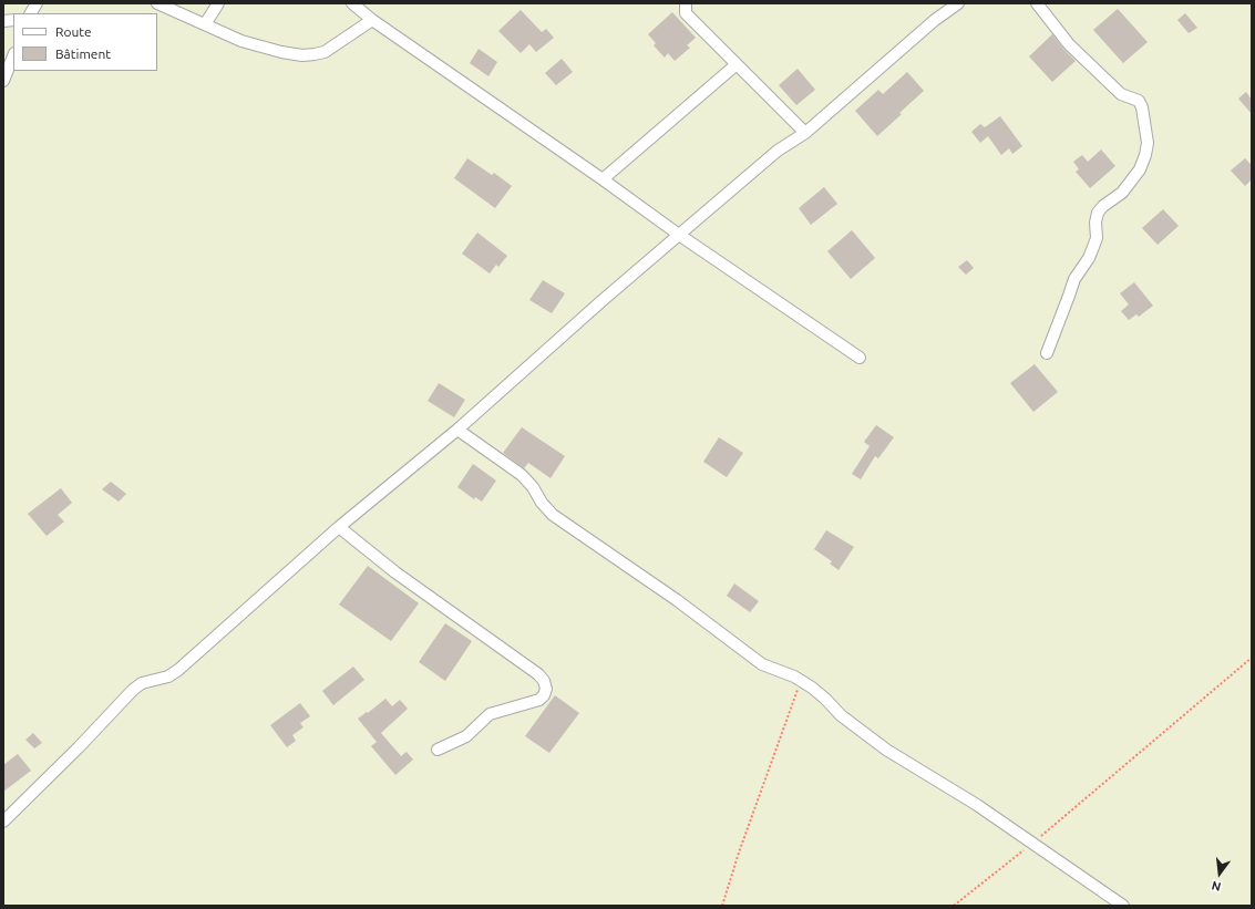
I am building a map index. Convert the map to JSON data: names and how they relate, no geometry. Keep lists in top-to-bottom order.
{
  "legend": ["Route", "Bâtiment"],
  "north": "bottom"
}
